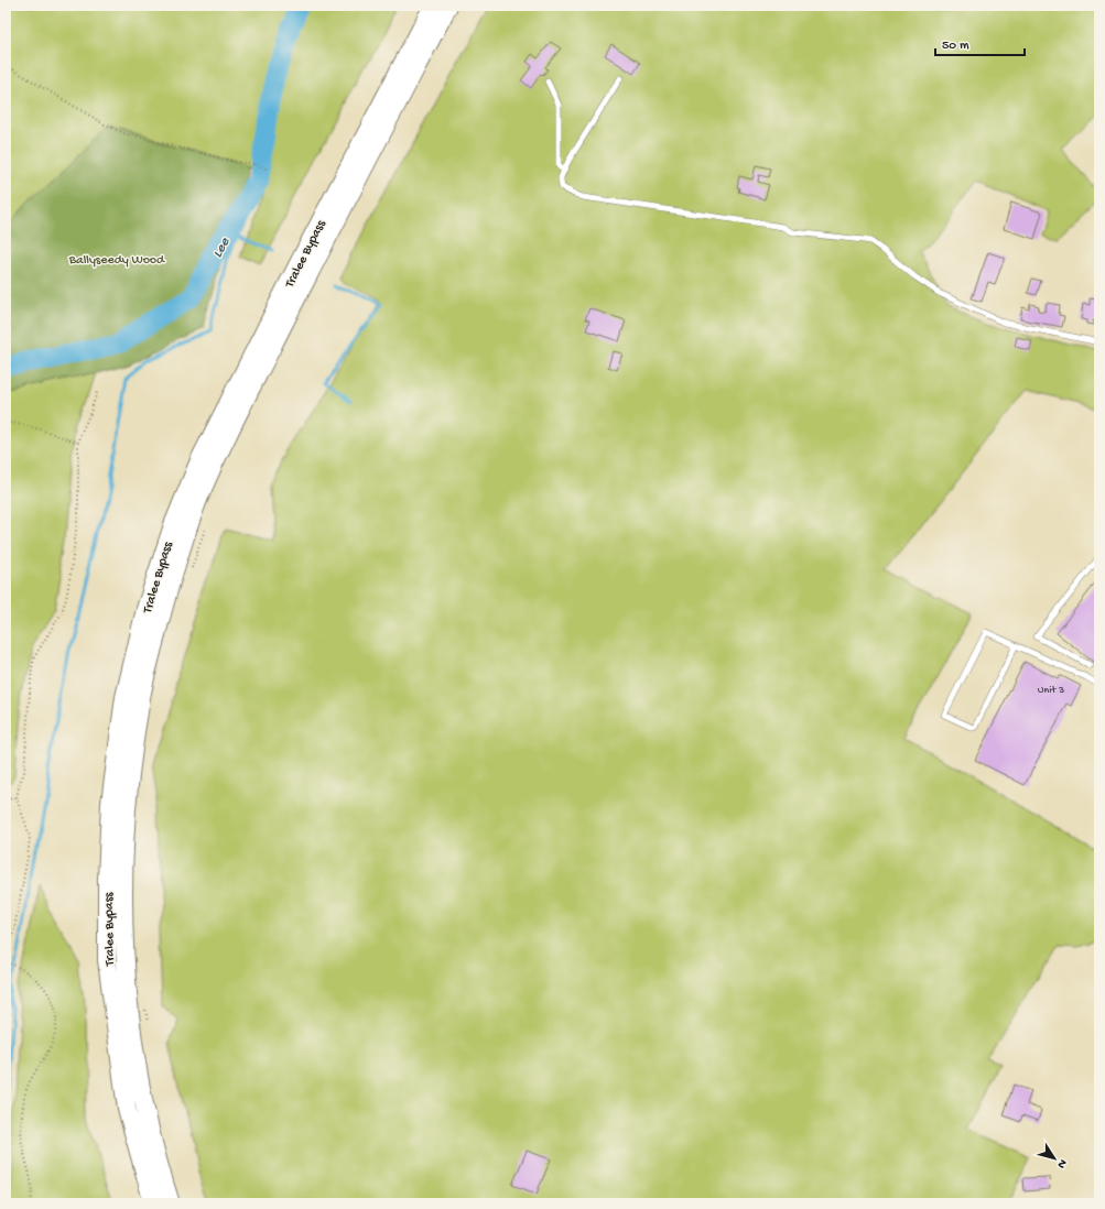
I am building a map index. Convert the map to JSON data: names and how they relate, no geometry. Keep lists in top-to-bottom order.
{
  "streets": {
    "highway": ["Tralee Bypass"]
  },
  "water": ["Lee"],
  "parks": ["Ballyseedy Wood"],
  "house_numbers": ["Unit 3"],
  "scale_bar": "50 m",
  "north": "bottom right"
}
